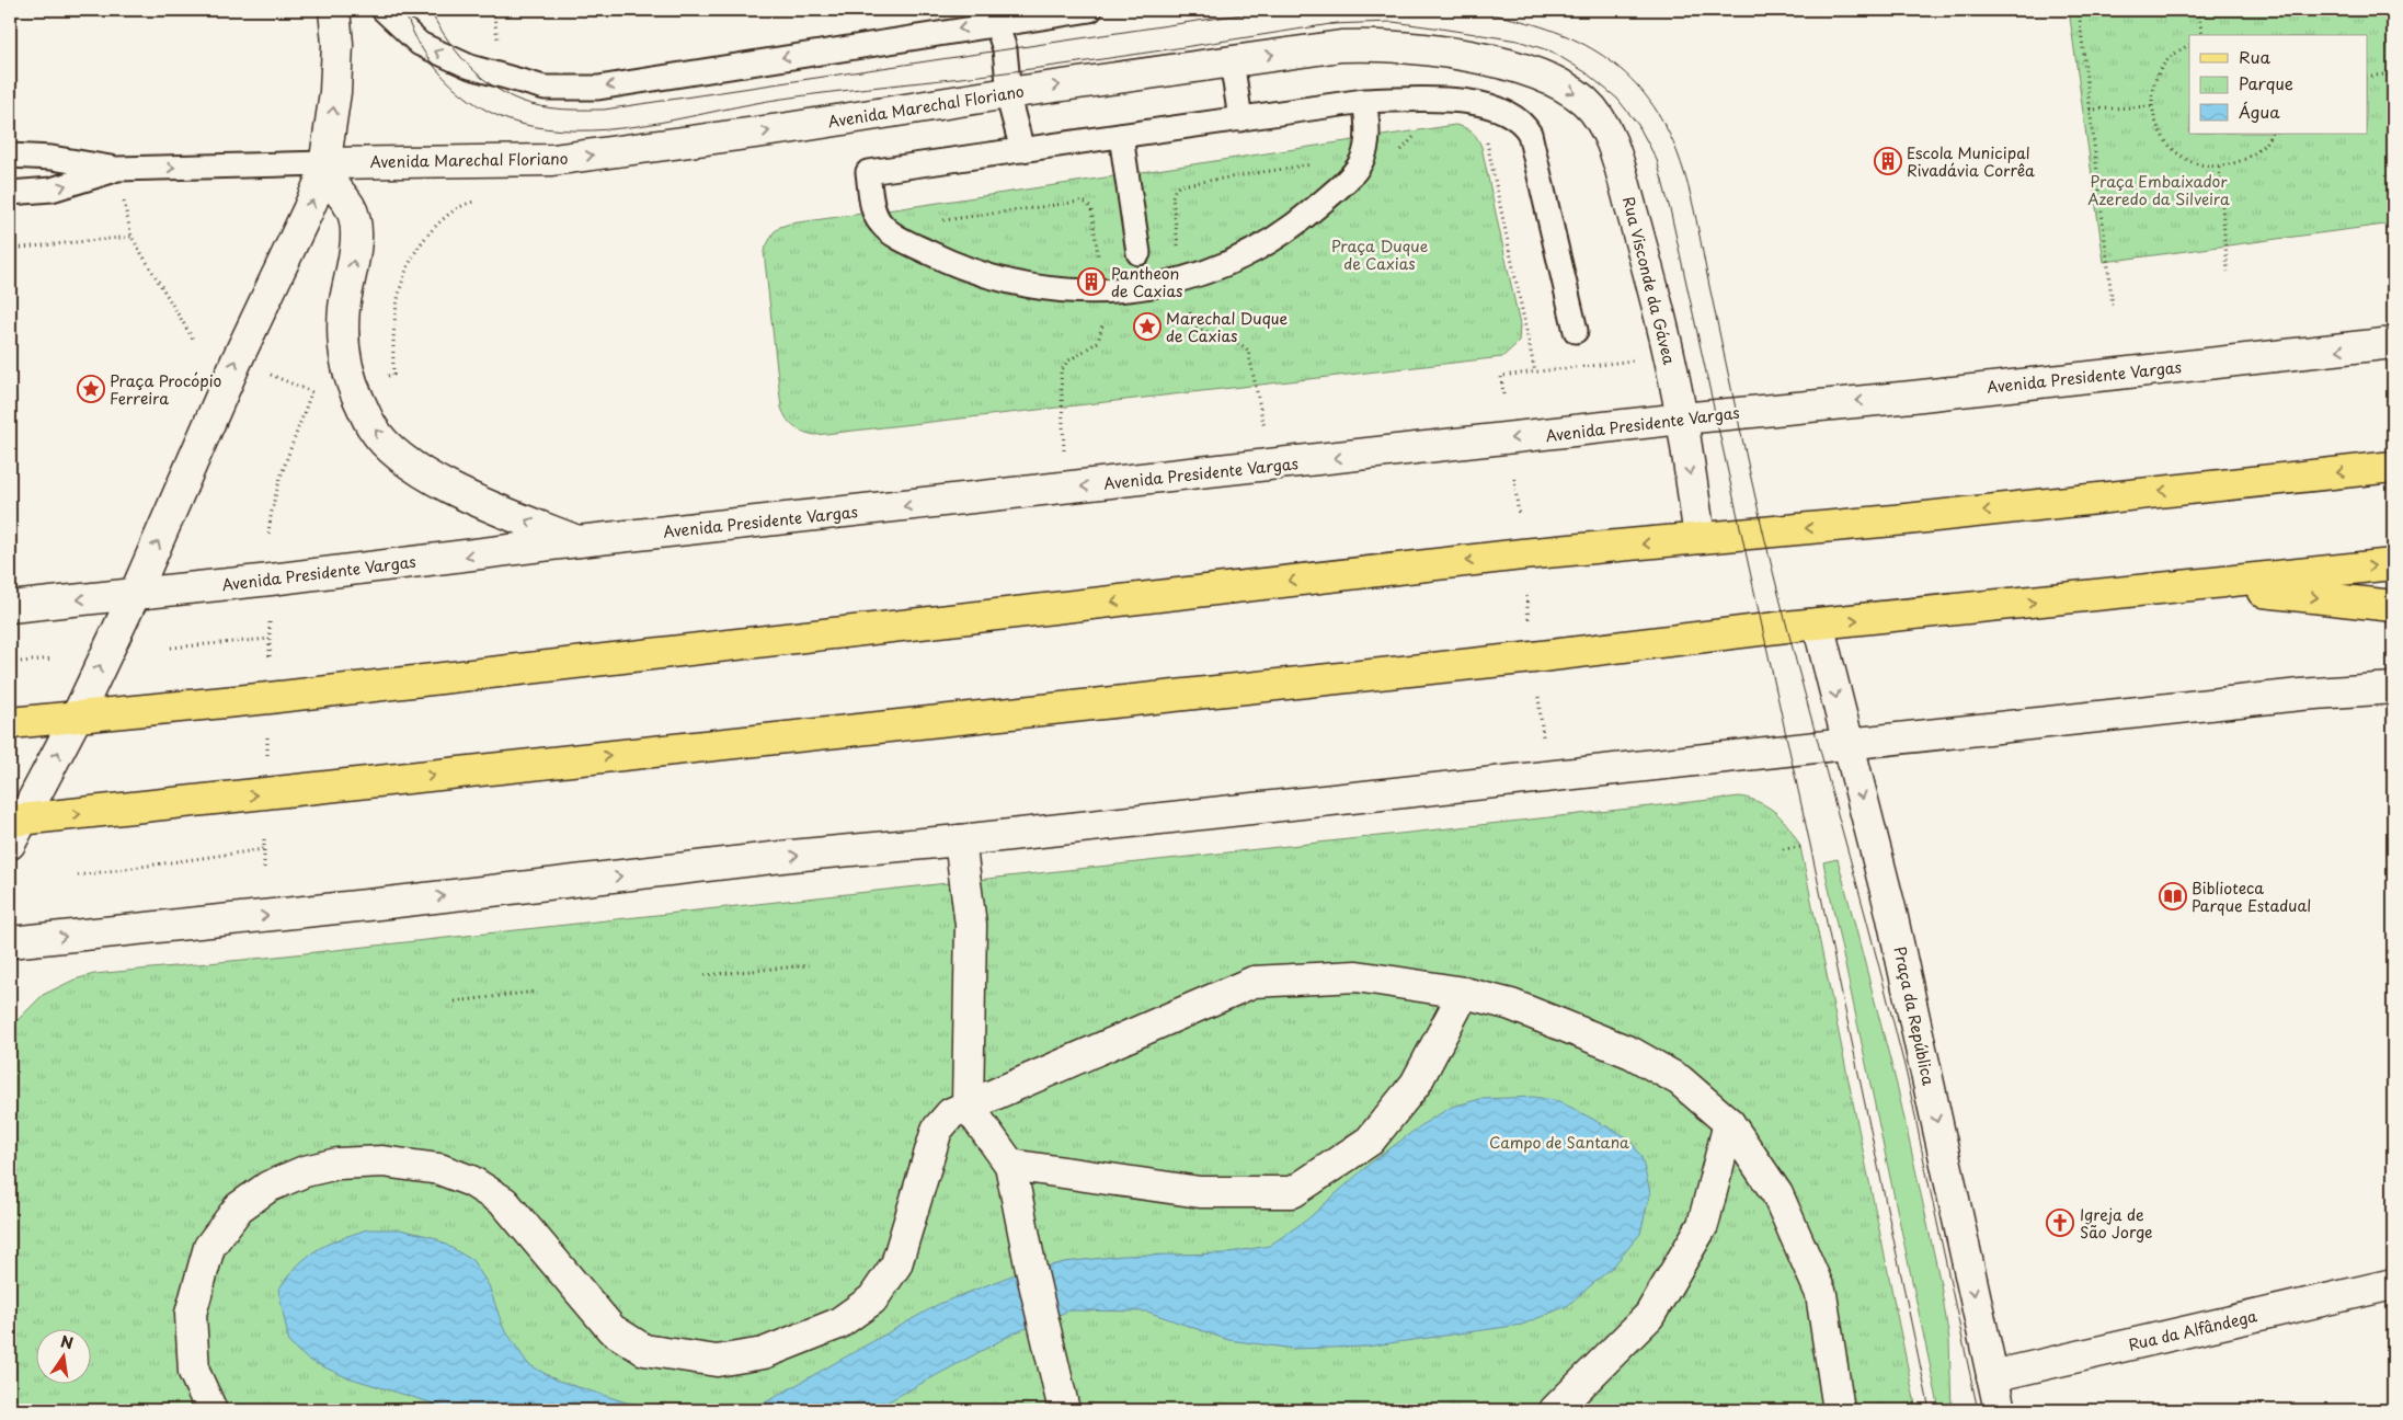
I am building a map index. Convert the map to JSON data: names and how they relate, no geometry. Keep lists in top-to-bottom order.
{
  "streets": {
    "street": [
      "Avenida Marechal Floriano",
      "Rua Visconde da Gávea",
      "Avenida Presidente Vargas",
      "Praça da República",
      "Rua da Alfândega"
    ]
  },
  "crossings": [
    ["Avenida Marechal Floriano", "Rua Visconde da Gávea"],
    ["Rua Visconde da Gávea", "Avenida Presidente Vargas"],
    ["Praça da República", "Rua da Alfândega"]
  ],
  "one_way": ["Avenida Marechal Floriano", "Rua Visconde da Gávea", "Avenida Presidente Vargas"],
  "parks": ["Praça Embaixador Azeredo da Silveira", "Praça Duque de Caxias", "Campo de Santana"],
  "places": {
    "building": ["Escola Municipal Rivadávia Corrêa", "Pantheon de Caxias"],
    "place": ["Marechal Duque de Caxias", "Praça Procópio Ferreira"],
    "library": ["Biblioteca Parque Estadual"],
    "church": ["Igreja de São Jorge"]
  },
  "legend": ["Rua", "Parque", "Água"],
  "north": "top"
}
